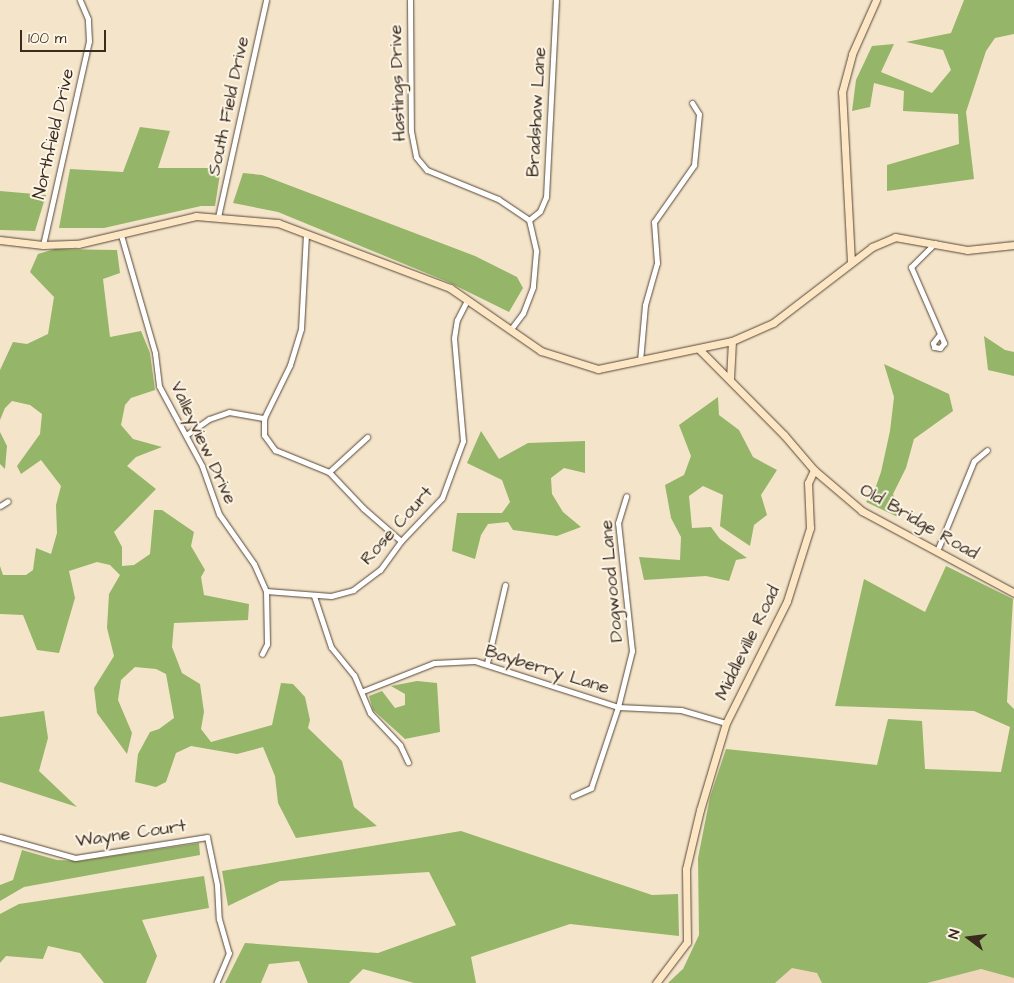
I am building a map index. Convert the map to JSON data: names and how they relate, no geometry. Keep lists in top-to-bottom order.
{
  "streets": {
    "street": [
      "Hastings Drive",
      "South Field Drive",
      "Bradshaw Lane",
      "Northfield Drive",
      "Valleyview Drive",
      "Old Bridge Road",
      "Rose Court",
      "Dogwood Lane",
      "Middleville Road",
      "Bayberry Lane",
      "Wayne Court"
    ]
  },
  "crossings": [
    ["Hastings Drive", "Bradshaw Lane"],
    ["Valleyview Drive", "Rose Court"],
    ["Old Bridge Road", "Middleville Road"],
    ["Dogwood Lane", "Bayberry Lane"],
    ["Middleville Road", "Bayberry Lane"]
  ],
  "scale_bar": "100 m",
  "north": "left"
}
